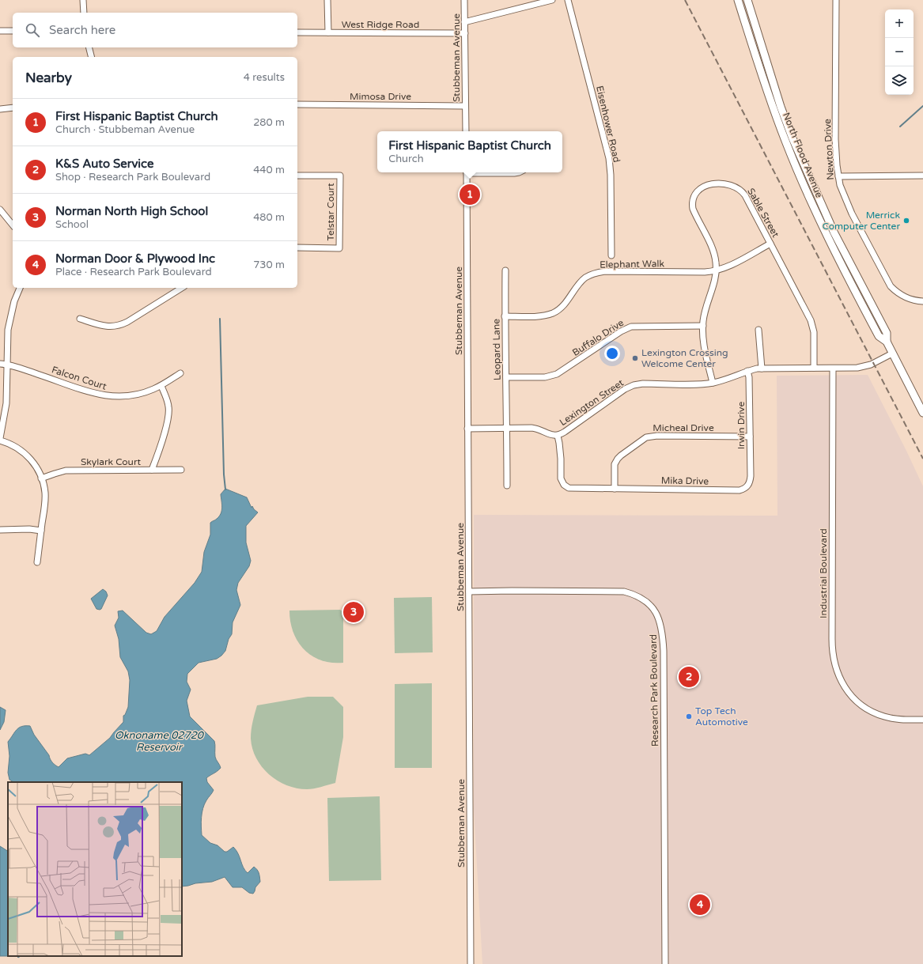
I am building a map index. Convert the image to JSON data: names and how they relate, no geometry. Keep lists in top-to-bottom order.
{
  "streets": {
    "main road": ["North Flood Avenue"],
    "street": [
      "West Ridge Road",
      "Stubbeman Avenue",
      "Mimosa Drive",
      "Eisenhower Road",
      "Newton Drive",
      "Telstar Court",
      "Sable Street",
      "Elephant Walk",
      "Buffalo Drive",
      "Leopard Lane",
      "Falcon Court",
      "Lexington Street",
      "Irwin Drive",
      "Micheal Drive",
      "Skylark Court",
      "Mika Drive",
      "Industrial Boulevard",
      "Research Park Boulevard"
    ]
  },
  "crossings": [
    ["West Ridge Road", "Stubbeman Avenue"],
    ["Stubbeman Avenue", "Mimosa Drive"],
    ["Stubbeman Avenue", "Lexington Street"],
    ["Stubbeman Avenue", "Research Park Boulevard"],
    ["North Flood Avenue", "Lexington Street"],
    ["Sable Street", "Elephant Walk"],
    ["Sable Street", "Buffalo Drive"],
    ["Sable Street", "Lexington Street"],
    ["Elephant Walk", "Leopard Lane"],
    ["Buffalo Drive", "Leopard Lane"],
    ["Leopard Lane", "Lexington Street"],
    ["Lexington Street", "Irwin Drive"],
    ["Lexington Street", "Mika Drive"],
    ["Lexington Street", "Industrial Boulevard"],
    ["Irwin Drive", "Micheal Drive"],
    ["Irwin Drive", "Mika Drive"],
    ["Micheal Drive", "Mika Drive"]
  ],
  "water": ["Oknoname 02720 Reservoir"],
  "places": ["Merrick Computer Center", "Lexington Crossing Welcome Center", "Top Tech Automotive"],
  "page": {
    "map_buttons": ["+", "−"],
    "search": "Search here",
    "heading": ["Nearby", "4 results"],
    "list": [
      {
        "mark": "1",
        "name": "First Hispanic Baptist Church",
        "note": "Church · Stubbeman Avenue",
        "value": "280 m"
      },
      {
        "mark": "2",
        "name": "K&S Auto Service",
        "note": "Shop · Research Park Boulevard",
        "value": "440 m"
      },
      {
        "mark": "3",
        "name": "Norman North High School",
        "note": "School",
        "value": "480 m"
      },
      {
        "mark": "4",
        "name": "Norman Door & Plywood Inc",
        "note": "Place · Research Park Boulevard",
        "value": "730 m"
      }
    ],
    "popup": ["First Hispanic Baptist Church", "Church"],
    "pins": [
      "1",
      "3",
      "2",
      "4"
    ]
  }
}
